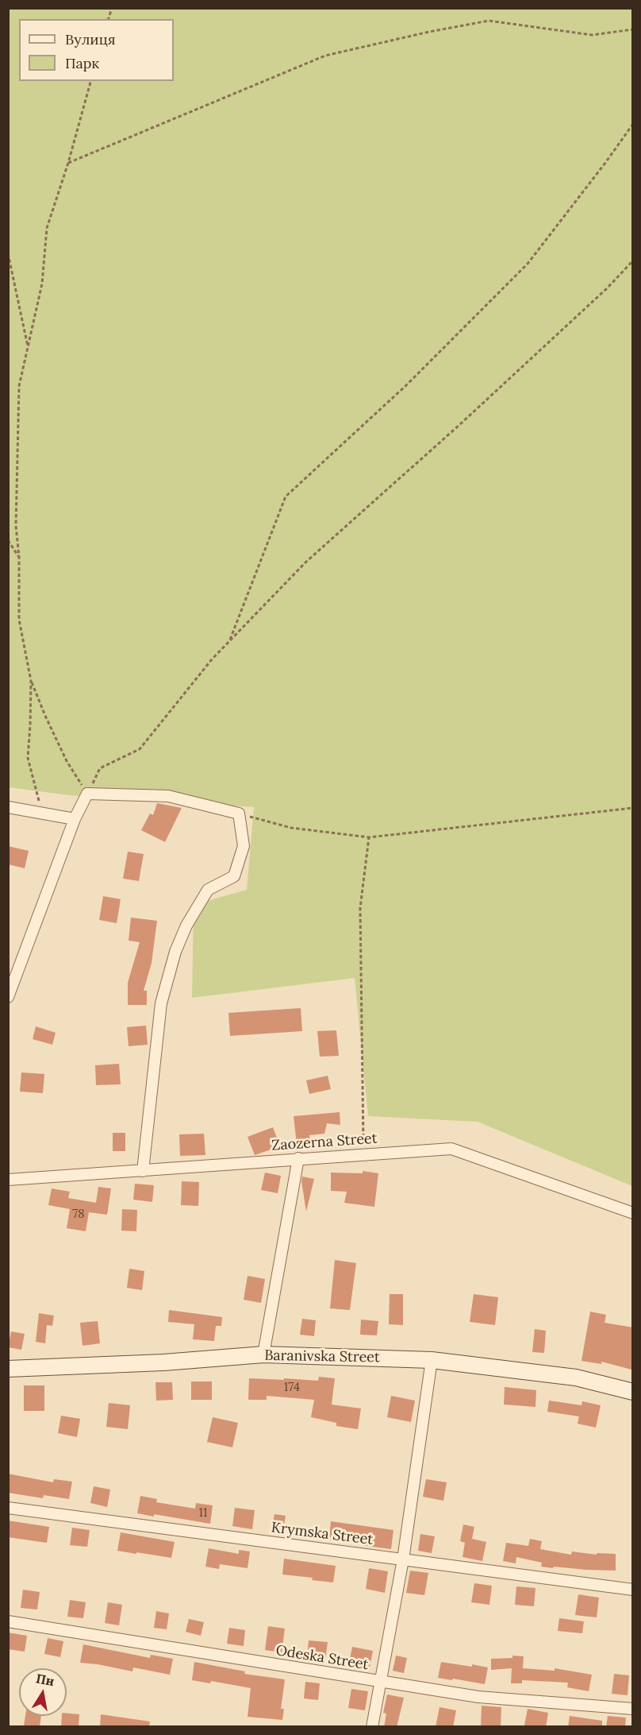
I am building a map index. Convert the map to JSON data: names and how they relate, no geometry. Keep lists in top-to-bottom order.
{
  "streets": {
    "main road": ["Baranivska Street"],
    "street": ["Zaozerna Street", "Krymska Street", "Odeska Street"]
  },
  "house_numbers": ["78", "174", "11"],
  "legend": ["Вулиця", "Парк"],
  "north": "top"
}
